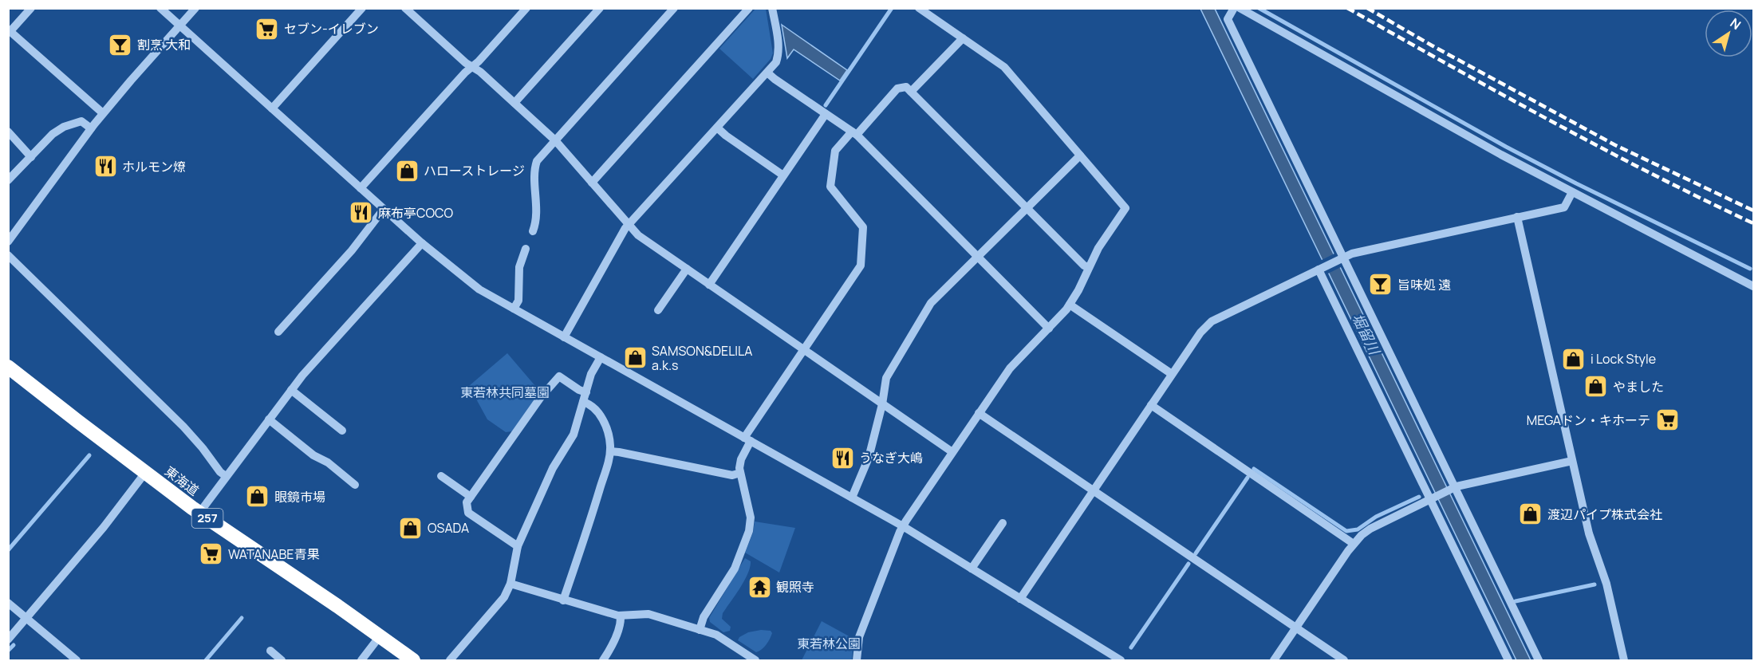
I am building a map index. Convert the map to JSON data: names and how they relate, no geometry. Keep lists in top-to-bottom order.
{
  "streets": {
    "highway": ["東海道", "257"]
  },
  "water": ["堀留川"],
  "parks": ["東若林共同墓園", "東若林公園"],
  "places": {
    "supermarket": ["セブン-イレブン", "MEGAドン・キホーテ", "WATANABE青果"],
    "bar": ["割烹 大和", "旨味処 遠"],
    "restaurant": ["ホルモン燎", "麻布亭COCO", "うなぎ大嶋"],
    "shop": [
      "ハローストレージ",
      "SAMSON&DELILA a.k.s",
      "i Lock Style",
      "やました",
      "眼鏡市場",
      "渡辺パイプ株式会社",
      "OSADA"
    ],
    "temple": ["観照寺"]
  },
  "north": "top right"
}
